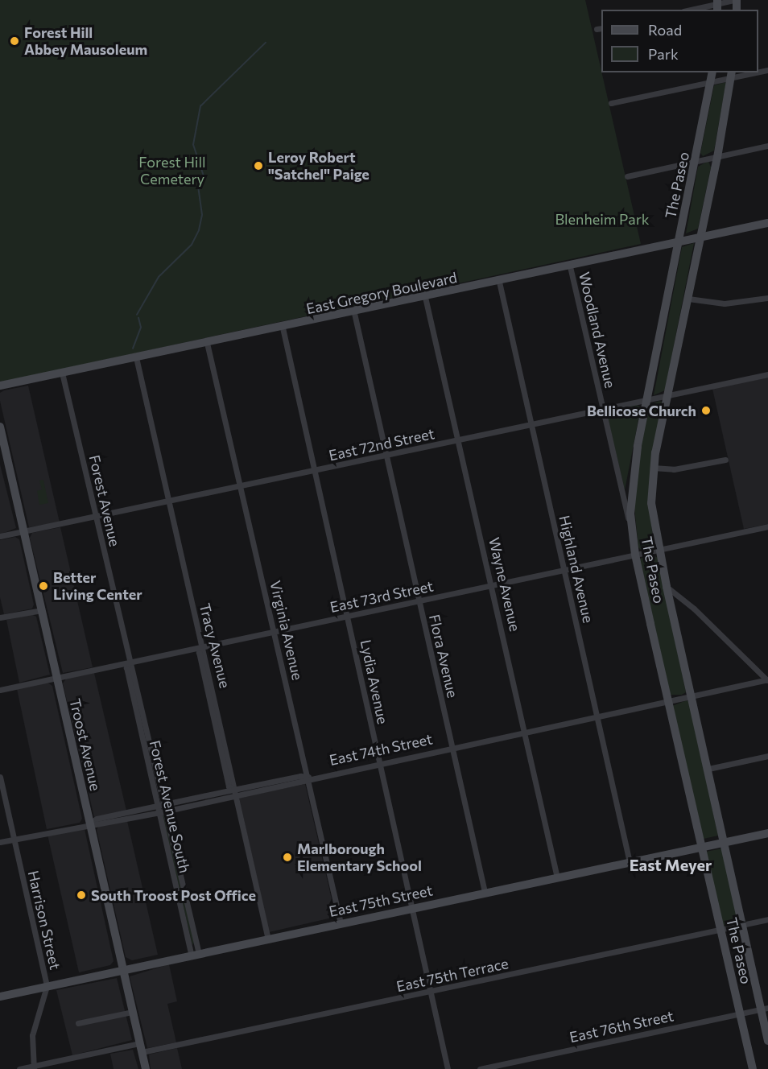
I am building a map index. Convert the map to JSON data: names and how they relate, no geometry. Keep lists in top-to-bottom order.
{
  "streets": {
    "main road": [
      "The Paseo",
      "East Gregory Boulevard",
      "Troost Avenue",
      "East 75th Street"
    ],
    "street": [
      "Woodland Avenue",
      "East 72nd Street",
      "Forest Avenue",
      "Highland Avenue",
      "Wayne Avenue",
      "East 73rd Street",
      "Virginia Avenue",
      "Tracy Avenue",
      "Flora Avenue",
      "Lydia Avenue",
      "East 74th Street",
      "Forest Avenue South",
      "Harrison Street",
      "East 75th Terrace",
      "East 76th Street"
    ]
  },
  "crossings": [
    ["The Paseo", "East Gregory Boulevard"],
    ["The Paseo", "Woodland Avenue"],
    ["The Paseo", "East 72nd Street"],
    ["The Paseo", "East 73rd Street"],
    ["The Paseo", "East 74th Street"],
    ["The Paseo", "East 75th Street"],
    ["The Paseo", "East 75th Terrace"],
    ["The Paseo", "East 76th Street"],
    ["East Gregory Boulevard", "Woodland Avenue"],
    ["East Gregory Boulevard", "Forest Avenue"],
    ["East Gregory Boulevard", "Highland Avenue"],
    ["East Gregory Boulevard", "Wayne Avenue"],
    ["East Gregory Boulevard", "Virginia Avenue"],
    ["East Gregory Boulevard", "Tracy Avenue"],
    ["East Gregory Boulevard", "Flora Avenue"],
    ["East Gregory Boulevard", "Lydia Avenue"],
    ["Woodland Avenue", "East 72nd Street"],
    ["East 72nd Street", "Forest Avenue"],
    ["East 72nd Street", "Highland Avenue"],
    ["East 72nd Street", "Wayne Avenue"],
    ["East 72nd Street", "Virginia Avenue"],
    ["East 72nd Street", "Tracy Avenue"],
    ["East 72nd Street", "Flora Avenue"],
    ["East 72nd Street", "Lydia Avenue"],
    ["East 72nd Street", "Troost Avenue"],
    ["Forest Avenue", "East 73rd Street"],
    ["Forest Avenue", "Forest Avenue South"],
    ["Highland Avenue", "East 73rd Street"],
    ["Highland Avenue", "East 74th Street"],
    ["Highland Avenue", "East 75th Street"],
    ["Wayne Avenue", "East 73rd Street"],
    ["Wayne Avenue", "East 74th Street"],
    ["Wayne Avenue", "East 75th Street"],
    ["East 73rd Street", "Virginia Avenue"],
    ["East 73rd Street", "Tracy Avenue"],
    ["East 73rd Street", "Flora Avenue"],
    ["East 73rd Street", "Lydia Avenue"],
    ["East 73rd Street", "Troost Avenue"],
    ["East 73rd Street", "Forest Avenue South"],
    ["Virginia Avenue", "East 74th Street"],
    ["Virginia Avenue", "East 75th Street"],
    ["Tracy Avenue", "East 74th Street"],
    ["Tracy Avenue", "East 75th Street"],
    ["Flora Avenue", "East 74th Street"],
    ["Flora Avenue", "East 75th Street"],
    ["Lydia Avenue", "East 74th Street"],
    ["Lydia Avenue", "East 75th Street"],
    ["Lydia Avenue", "East 75th Terrace"],
    ["Troost Avenue", "East 74th Street"],
    ["Troost Avenue", "East 75th Street"],
    ["Troost Avenue", "East 75th Terrace"],
    ["East 74th Street", "Forest Avenue South"],
    ["Forest Avenue South", "East 75th Street"],
    ["East 75th Street", "Harrison Street"],
    ["Harrison Street", "East 75th Terrace"]
  ],
  "districts": ["East Meyer"],
  "parks": ["Forest Hill Cemetery", "Blenheim Park"],
  "places": [
    "Forest Hill Abbey Mausoleum",
    "Leroy Robert \"Satchel\" Paige",
    "Bellicose Church",
    "Better Living Center",
    "Marlborough Elementary School",
    "South Troost Post Office"
  ],
  "legend": ["Road", "Park"]
}
